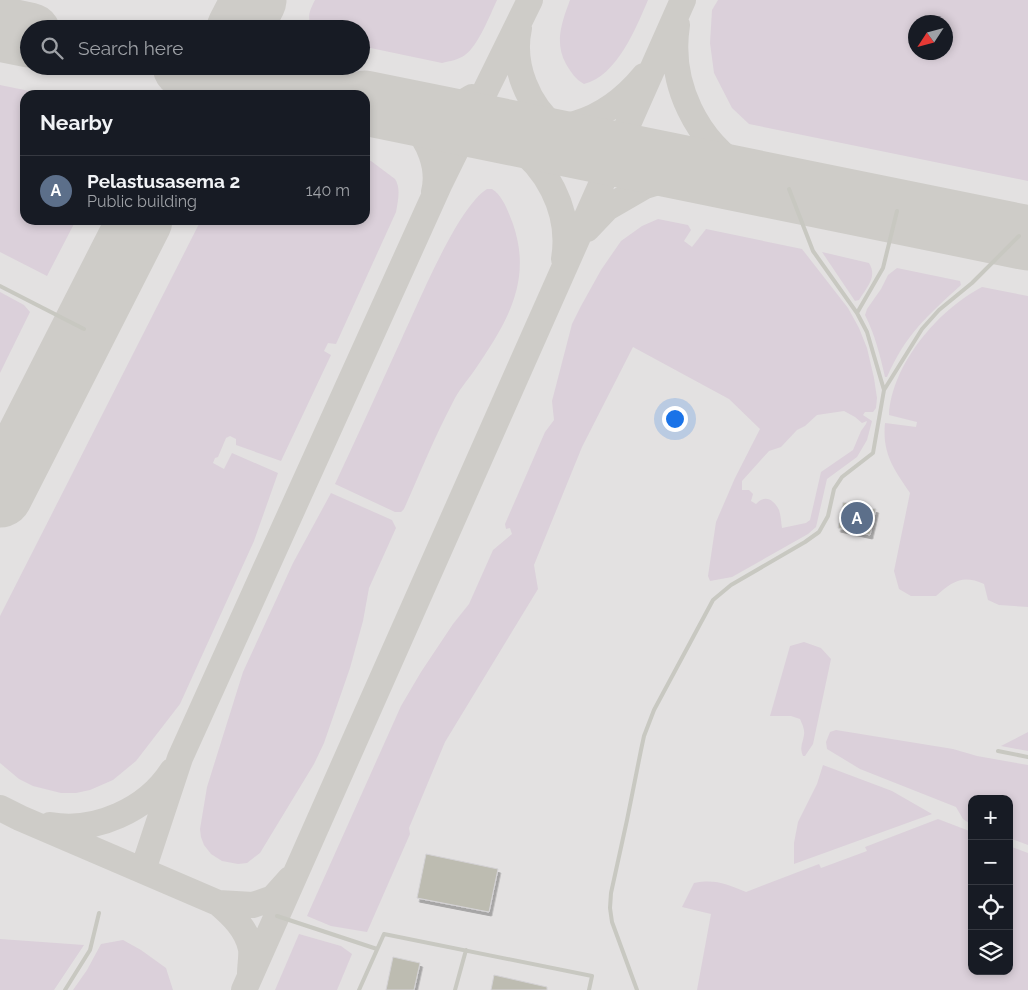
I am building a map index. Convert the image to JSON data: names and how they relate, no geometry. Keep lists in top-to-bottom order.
{
  "north": "bottom left",
  "page": {
    "search": "Search here",
    "heading": "Nearby",
    "list": [
      {
        "mark": "A",
        "name": "Pelastusasema 2",
        "note": "Public building",
        "value": "140 m"
      }
    ],
    "pins": "A",
    "map_buttons": ["+", "−"]
  }
}
